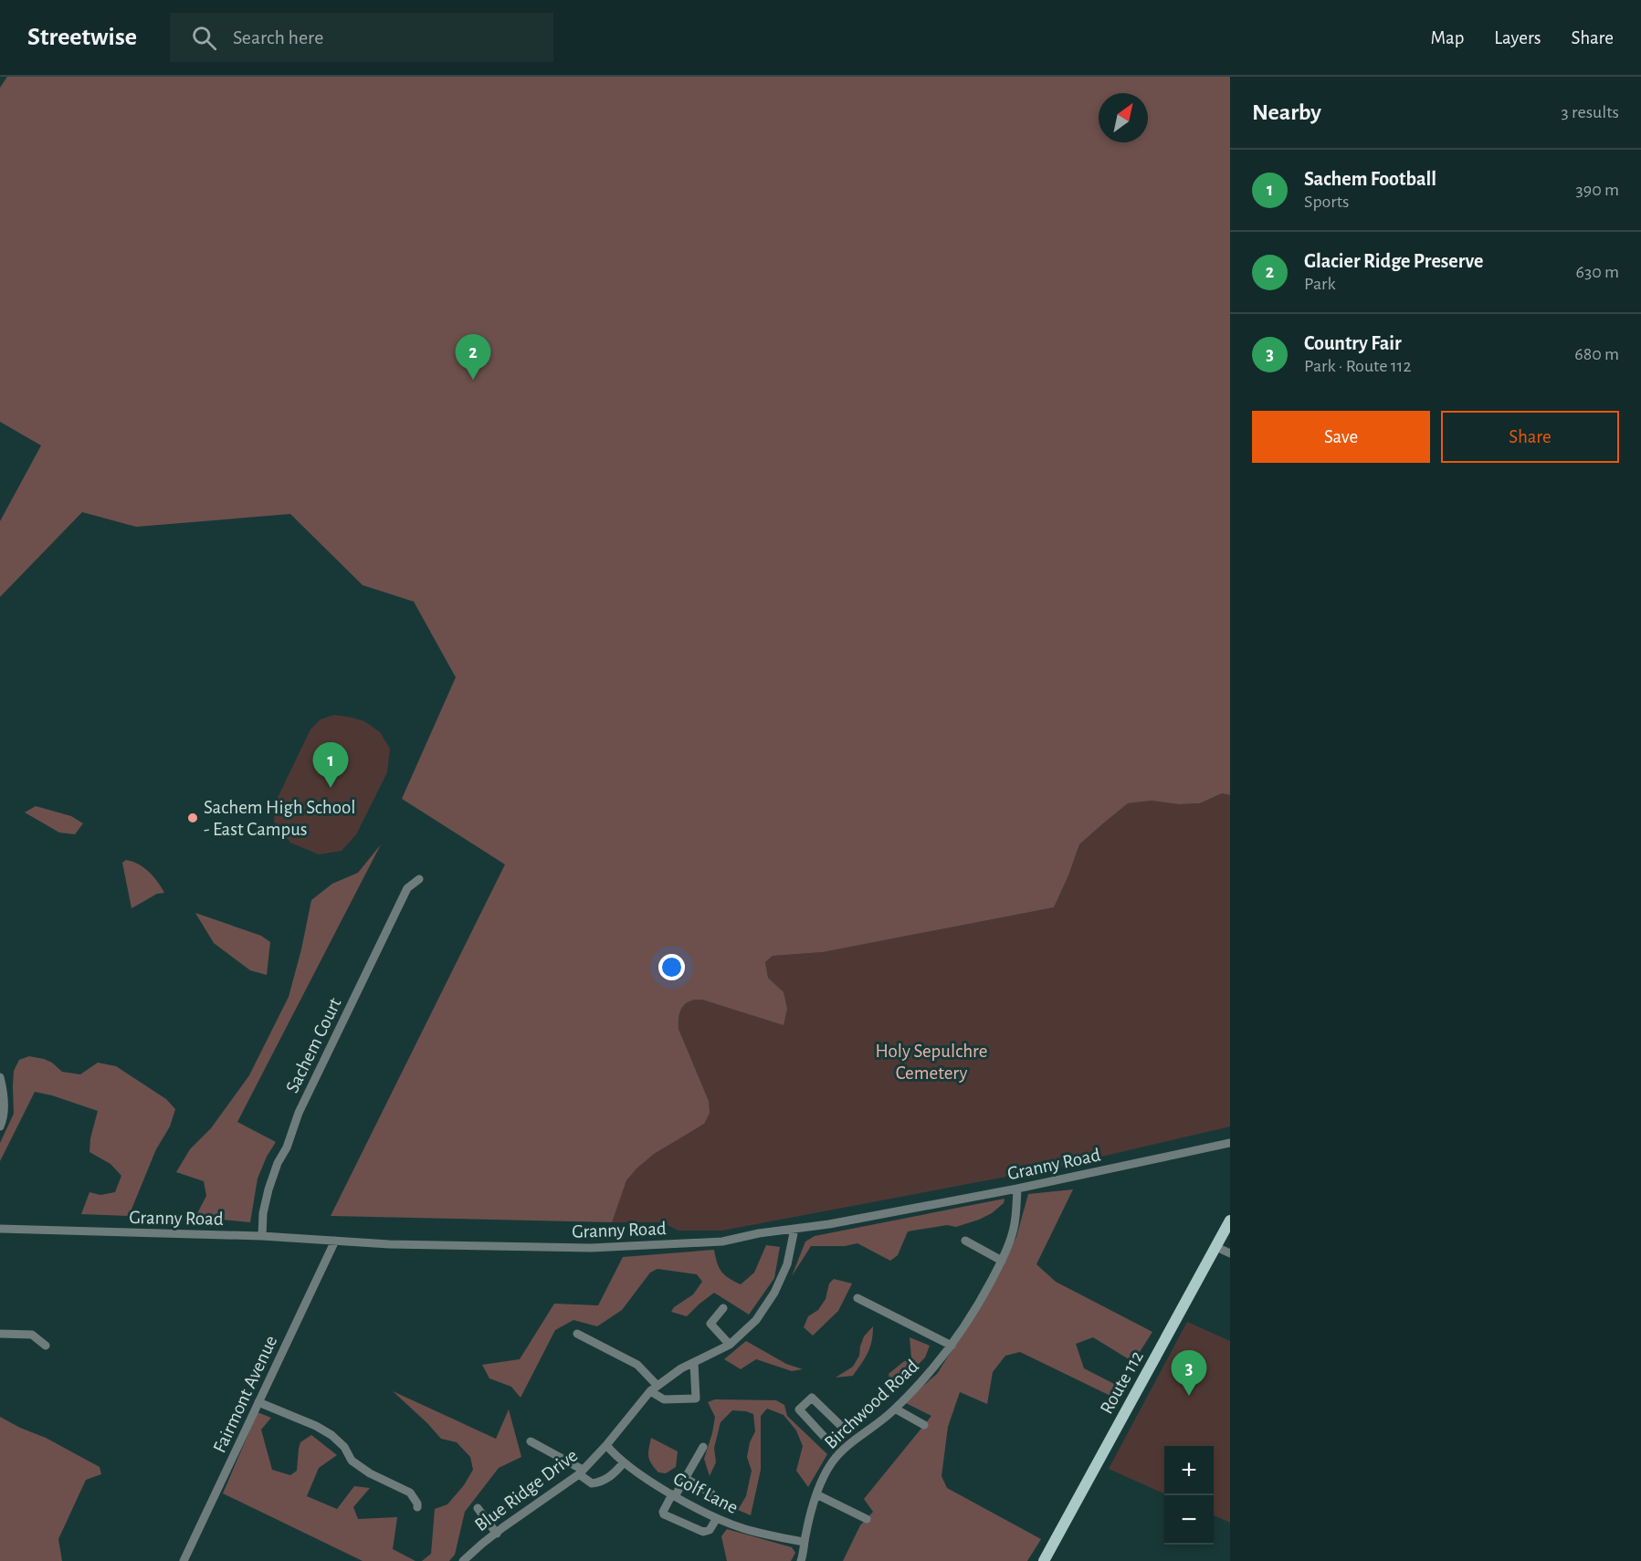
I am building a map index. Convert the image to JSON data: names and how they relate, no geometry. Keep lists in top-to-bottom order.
{
  "streets": {
    "main road": ["Route 112"],
    "street": [
      "Sachem Court",
      "Granny Road",
      "Fairmont Avenue",
      "Birchwood Road",
      "Blue Ridge Drive",
      "Golf Lane"
    ]
  },
  "crossings": [
    ["Sachem Court", "Granny Road"],
    ["Granny Road", "Fairmont Avenue"],
    ["Granny Road", "Birchwood Road"],
    ["Granny Road", "Blue Ridge Drive"],
    ["Birchwood Road", "Golf Lane"],
    ["Blue Ridge Drive", "Golf Lane"]
  ],
  "parks": ["Holy Sepulchre Cemetery"],
  "places": ["Sachem High School - East Campus"],
  "north": "top right",
  "page": {
    "header": "Streetwise",
    "search": "Search here",
    "nav": ["Map", "Layers", "Share"],
    "heading": ["Nearby", "3 results"],
    "list": [
      {
        "mark": "1",
        "name": "Sachem Football",
        "note": "Sports",
        "value": "390 m"
      },
      {
        "mark": "2",
        "name": "Glacier Ridge Preserve",
        "note": "Park",
        "value": "630 m"
      },
      {
        "mark": "3",
        "name": "Country Fair",
        "note": "Park · Route 112",
        "value": "680 m"
      }
    ],
    "pins": ["2", "1", "3"],
    "buttons": ["Save", "Share"],
    "map_buttons": ["+", "−"]
  }
}
